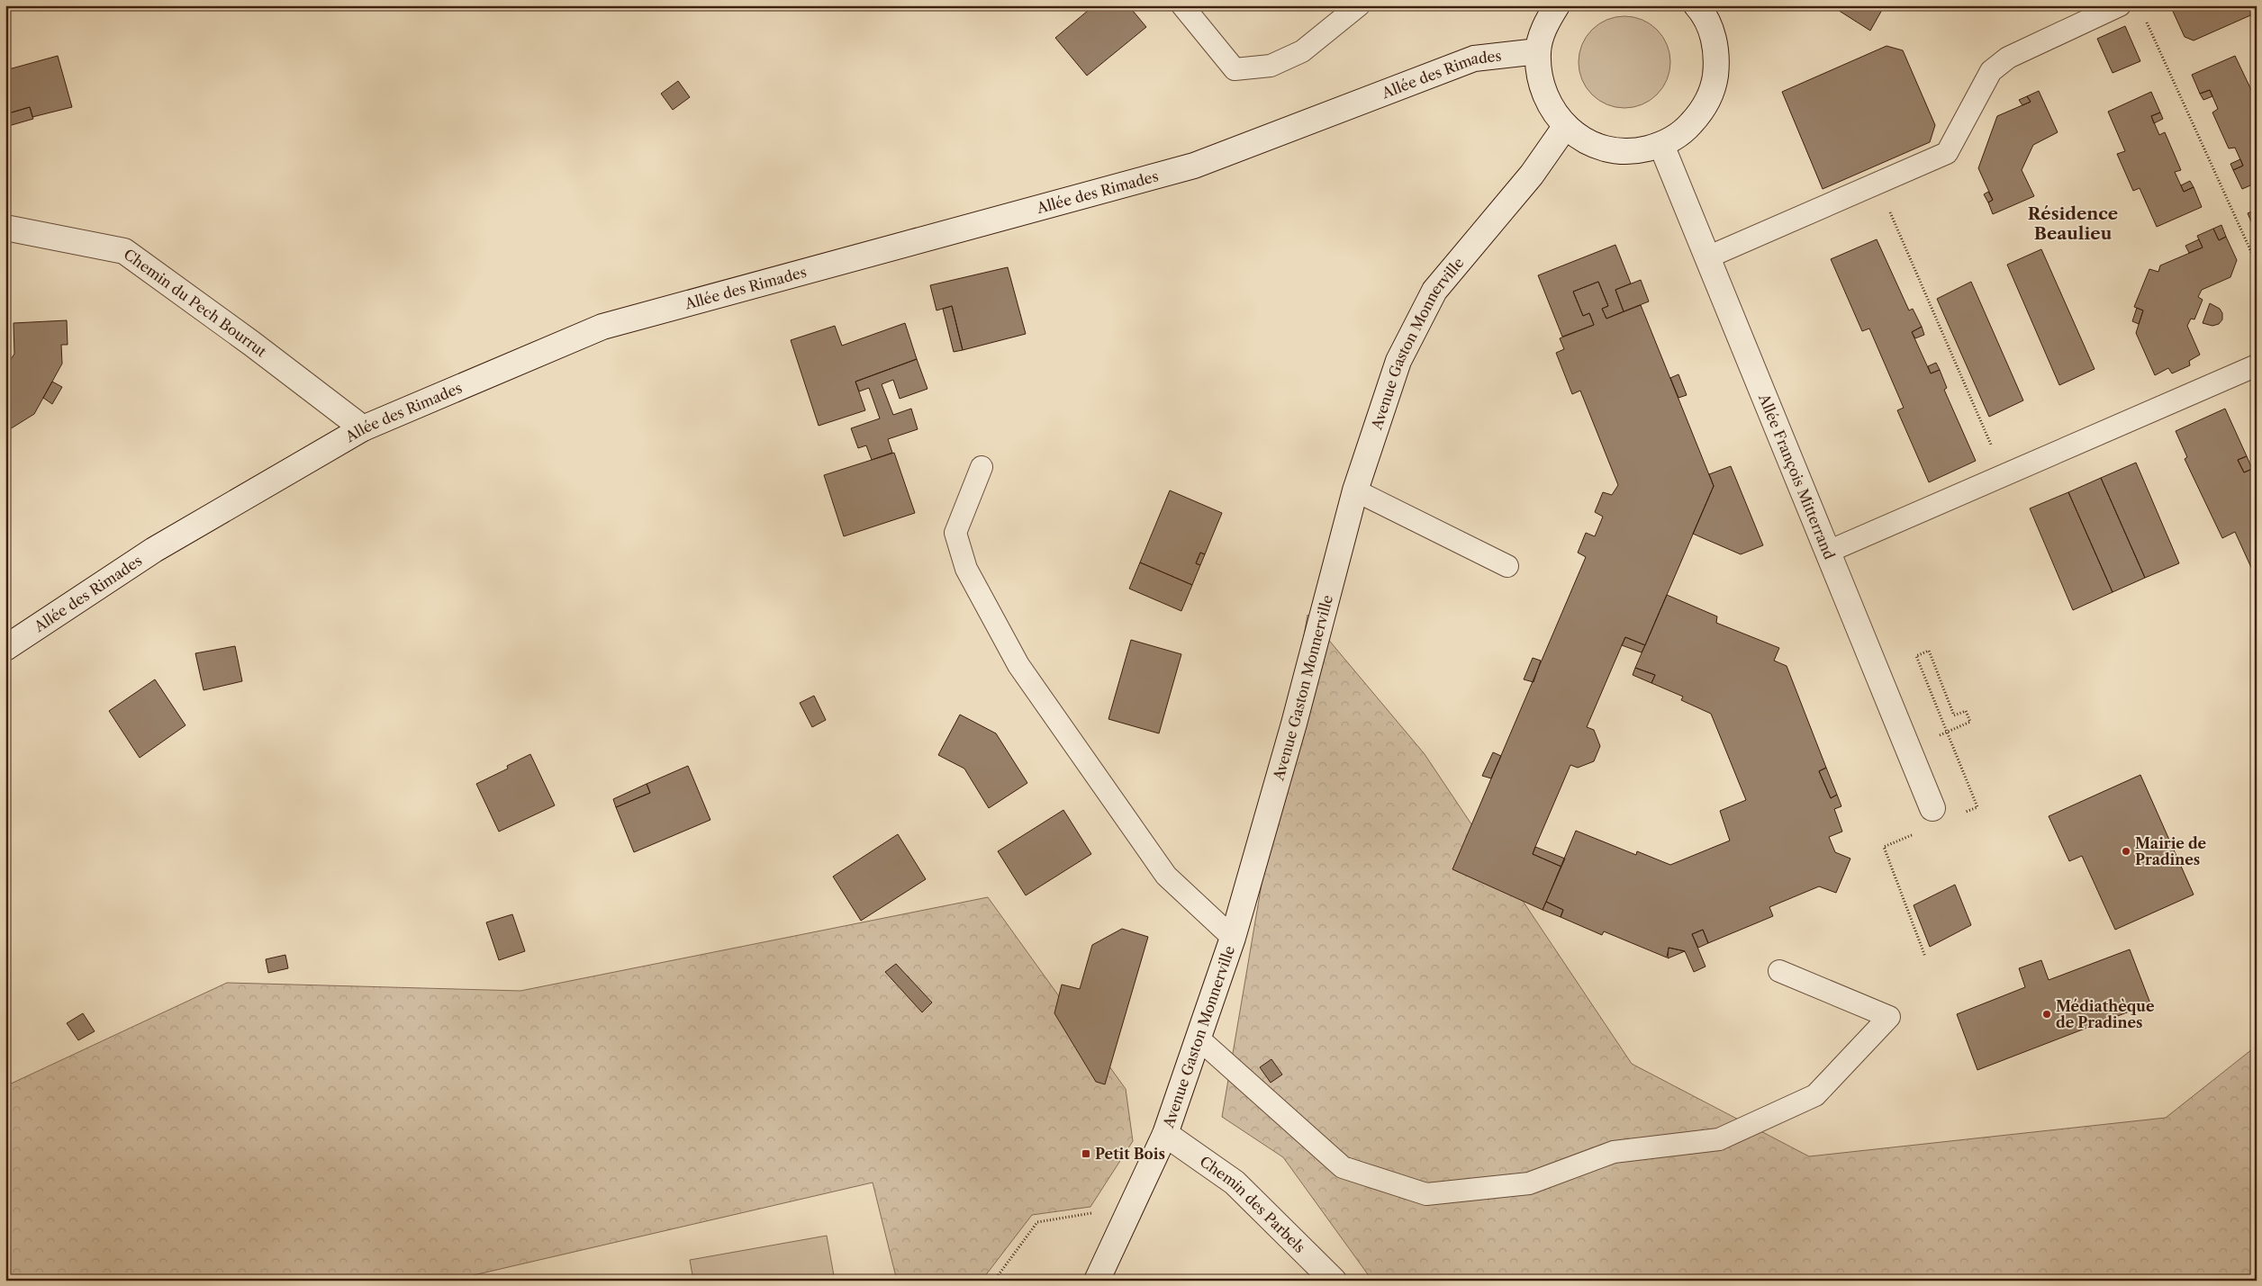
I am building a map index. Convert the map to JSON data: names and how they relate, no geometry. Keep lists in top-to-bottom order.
{
  "streets": {
    "street": [
      "Allée des Rimades",
      "Chemin du Pech Bourrut",
      "Avenue Gaston Monnerville",
      "Allée François Mitterrand",
      "Chemin des Parbels"
    ]
  },
  "crossings": [
    ["Allée des Rimades", "Chemin du Pech Bourrut"],
    ["Avenue Gaston Monnerville", "Chemin des Parbels"]
  ],
  "districts": ["Résidence Beaulieu"],
  "places": {
    "other": ["Mairie de Pradines", "Médiathèque de Pradines"],
    "transit": ["Petit Bois"]
  }
}
